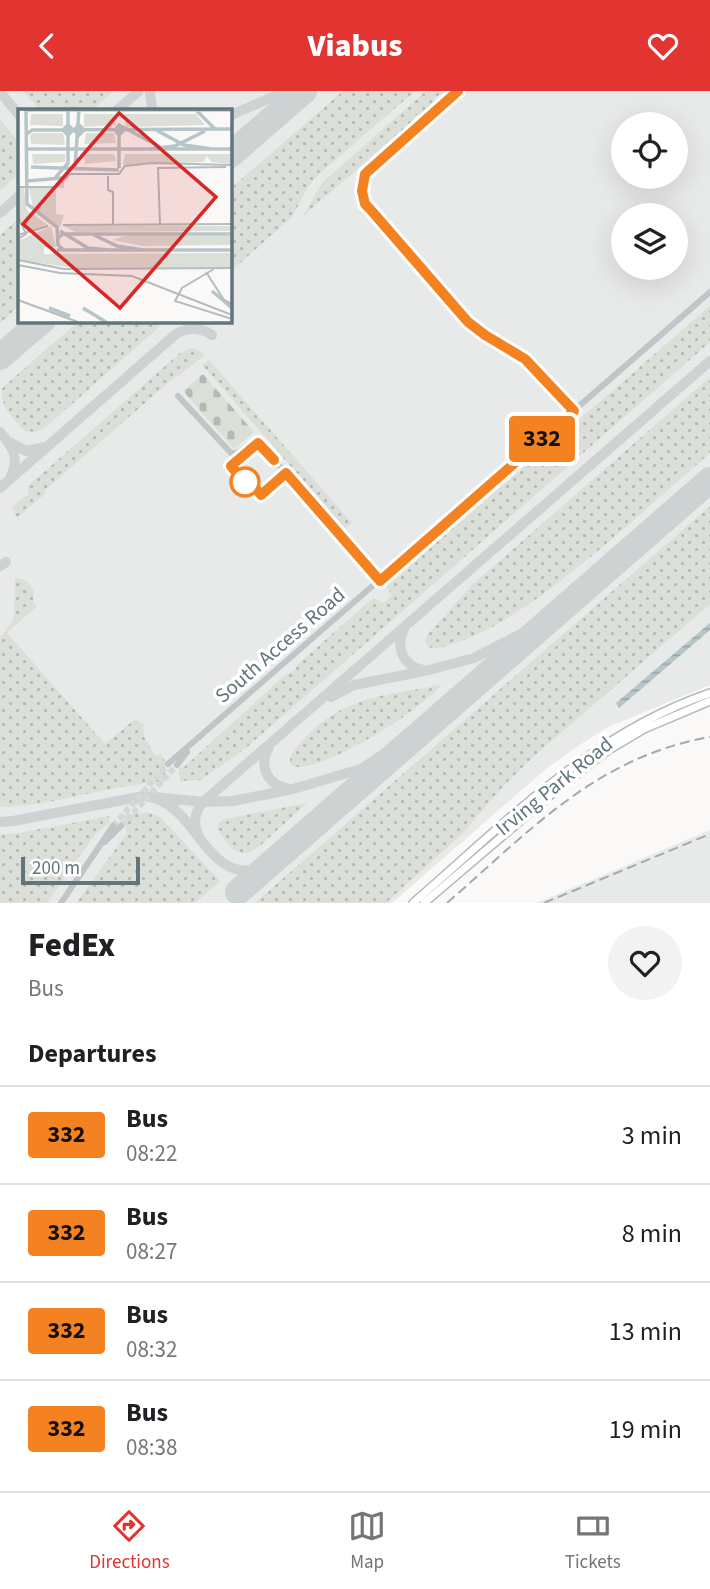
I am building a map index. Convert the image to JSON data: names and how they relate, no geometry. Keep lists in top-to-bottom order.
{
  "streets": {
    "main road": ["Irving Park Road"],
    "street": ["South Access Road"]
  },
  "lines": ["bus line 332"],
  "scale_bar": "200 m",
  "page": {
    "header": "Viabus",
    "on_map": "332",
    "scale": "200 m",
    "heading": [
      ["FedEx", "Bus"],
      "Departures"
    ],
    "list": [
      {
        "mark": "332",
        "name": "Bus",
        "note": "08:22",
        "value": "3 min"
      },
      {
        "mark": "332",
        "name": "Bus",
        "note": "08:27",
        "value": "8 min"
      },
      {
        "mark": "332",
        "name": "Bus",
        "note": "08:32",
        "value": "13 min"
      },
      {
        "mark": "332",
        "name": "Bus",
        "note": "08:38",
        "value": "19 min"
      }
    ],
    "tabs": ["Directions", "Map", "Tickets"]
  }
}
